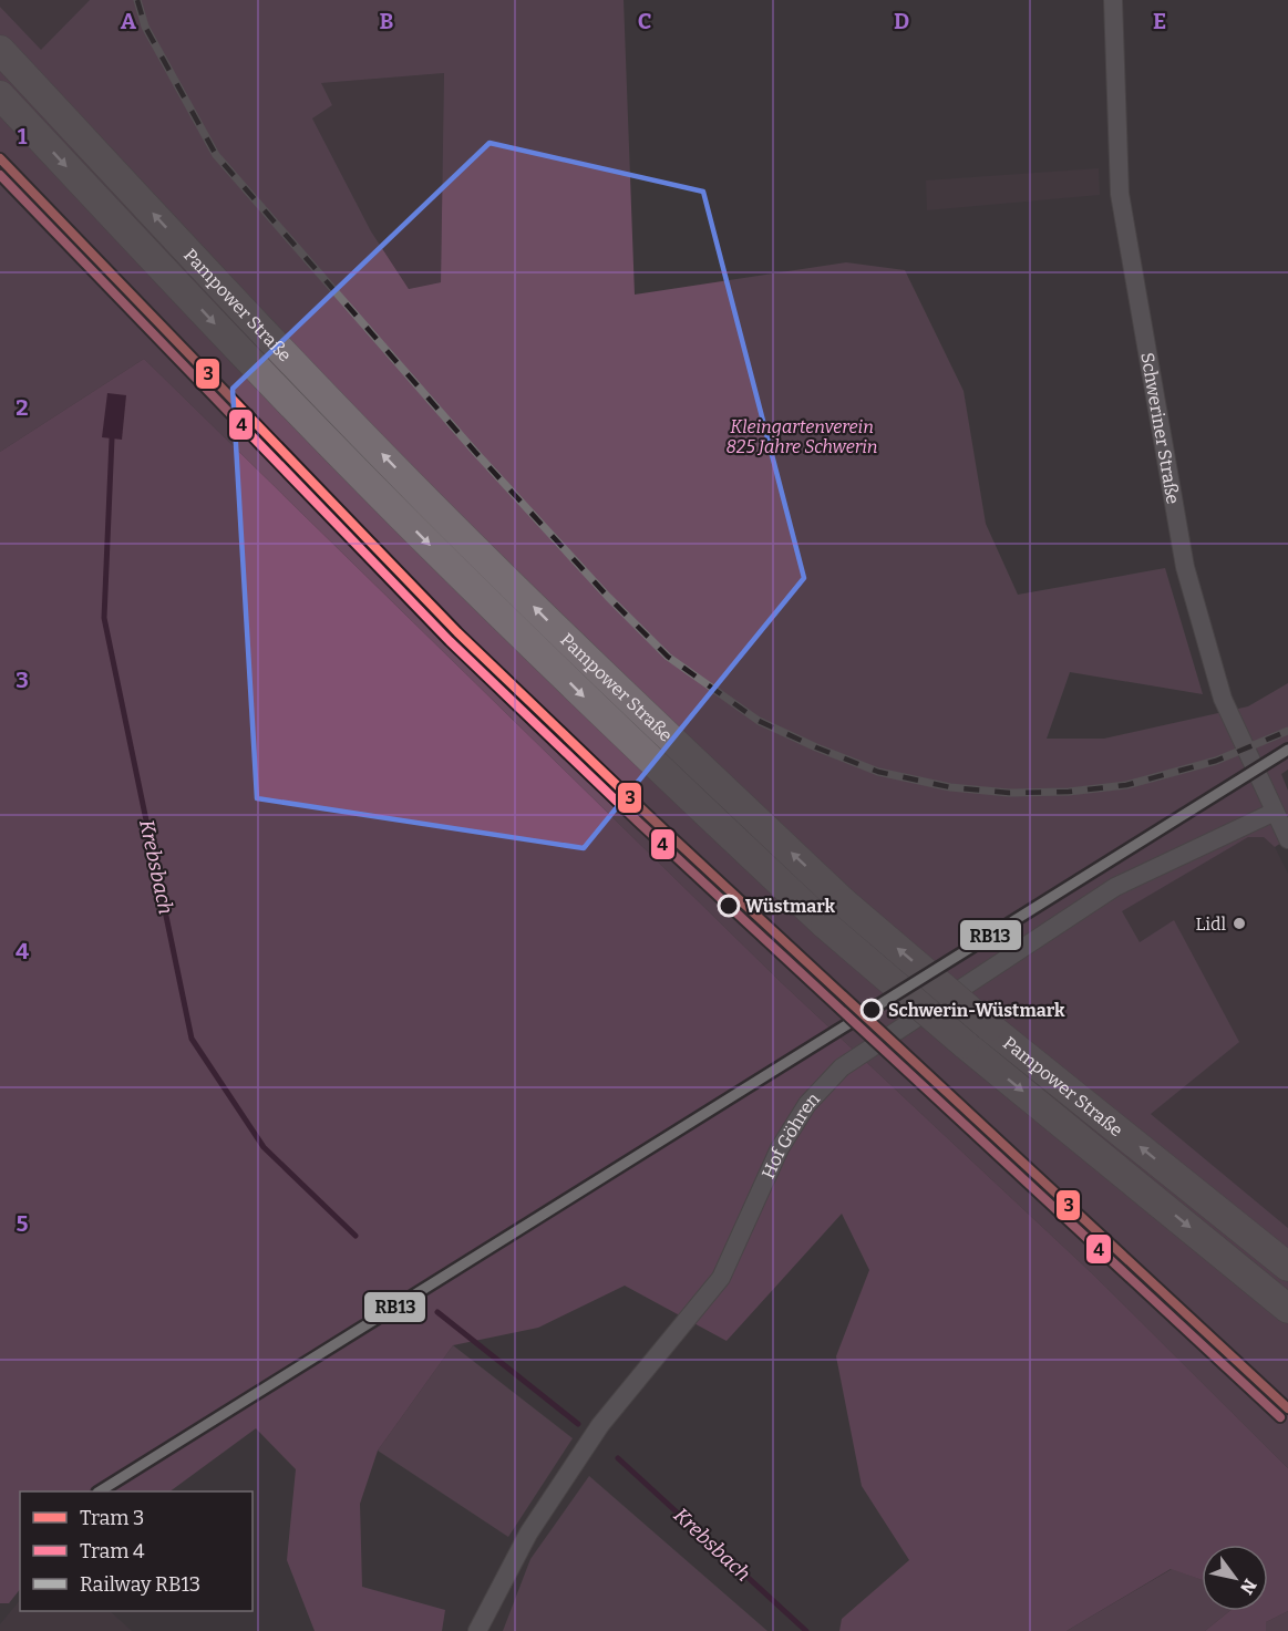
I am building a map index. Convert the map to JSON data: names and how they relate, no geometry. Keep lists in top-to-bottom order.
{
  "streets": {
    "main road": ["Pampower Straße"],
    "street": ["Schweriner Straße", "Hof Göhren"]
  },
  "crossings": [
    ["Schweriner Straße", "Hof Göhren"]
  ],
  "water": ["Krebsbach"],
  "parks": ["Kleingartenverein 825 Jahre Schwerin"],
  "places": ["Wüstmark", "Lidl", "Schwerin-Wüstmark"],
  "lines": ["tram line 3", "tram line 4", "rail line RB13"],
  "legend": ["Tram 3", "Tram 4", "Railway RB13"],
  "north": "bottom right",
  "grid": {
    "columns": [
      "A",
      "B",
      "C",
      "D",
      "E"
    ],
    "rows": [
      "1",
      "2",
      "3",
      "4",
      "5"
    ]
  }
}
